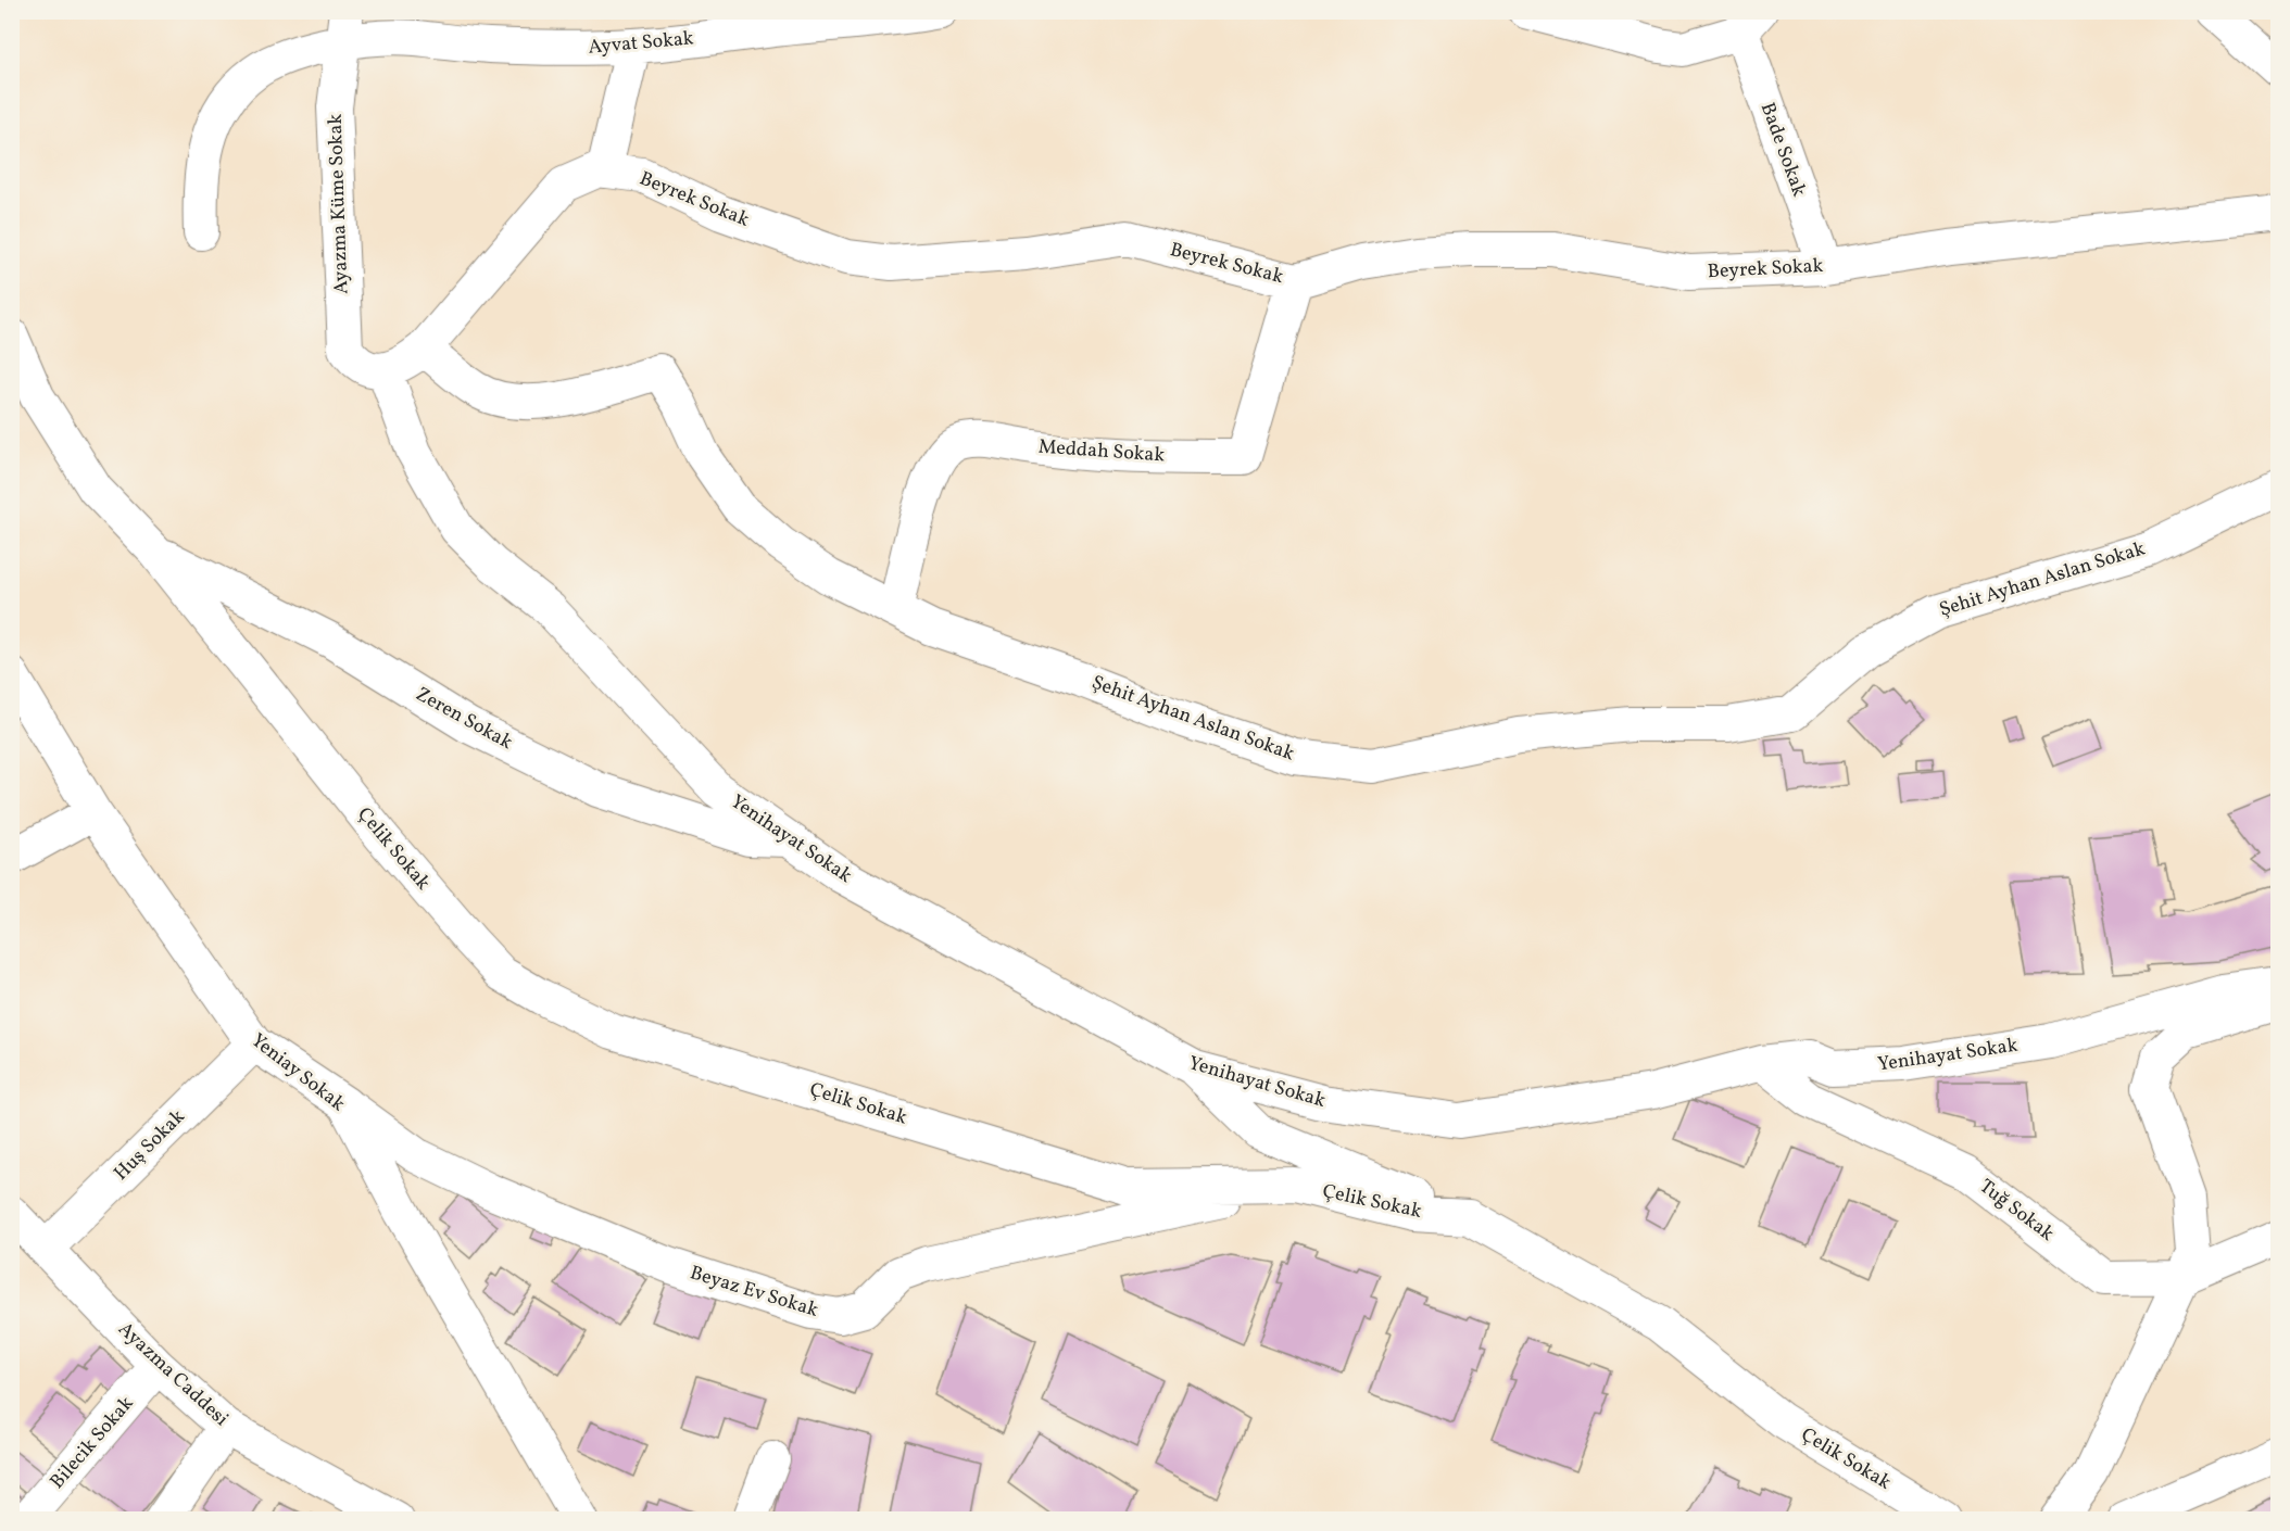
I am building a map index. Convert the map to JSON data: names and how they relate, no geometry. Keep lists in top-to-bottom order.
{
  "streets": {
    "street": [
      "Ayvat Sokak",
      "Bade Sokak",
      "Beyrek Sokak",
      "Ayazma Küme Sokak",
      "Meddah Sokak",
      "Şehit Ayhan Aslan Sokak",
      "Zeren Sokak",
      "Yenihayat Sokak",
      "Çelik Sokak",
      "Yeniay Sokak",
      "Huş Sokak",
      "Tuğ Sokak",
      "Beyaz Ev Sokak",
      "Ayazma Caddesi",
      "Bilecik Sokak"
    ]
  },
  "crossings": [
    ["Ayvat Sokak", "Ayazma Küme Sokak"],
    ["Bade Sokak", "Beyrek Sokak"],
    ["Beyrek Sokak", "Ayazma Küme Sokak"],
    ["Beyrek Sokak", "Meddah Sokak"],
    ["Beyrek Sokak", "Şehit Ayhan Aslan Sokak"],
    ["Beyrek Sokak", "Yenihayat Sokak"],
    ["Ayazma Küme Sokak", "Yenihayat Sokak"],
    ["Meddah Sokak", "Şehit Ayhan Aslan Sokak"],
    ["Zeren Sokak", "Yenihayat Sokak"],
    ["Zeren Sokak", "Çelik Sokak"],
    ["Yenihayat Sokak", "Tuğ Sokak"],
    ["Çelik Sokak", "Beyaz Ev Sokak"],
    ["Yeniay Sokak", "Huş Sokak"],
    ["Yeniay Sokak", "Beyaz Ev Sokak"],
    ["Huş Sokak", "Ayazma Caddesi"],
    ["Ayazma Caddesi", "Bilecik Sokak"]
  ]
}
